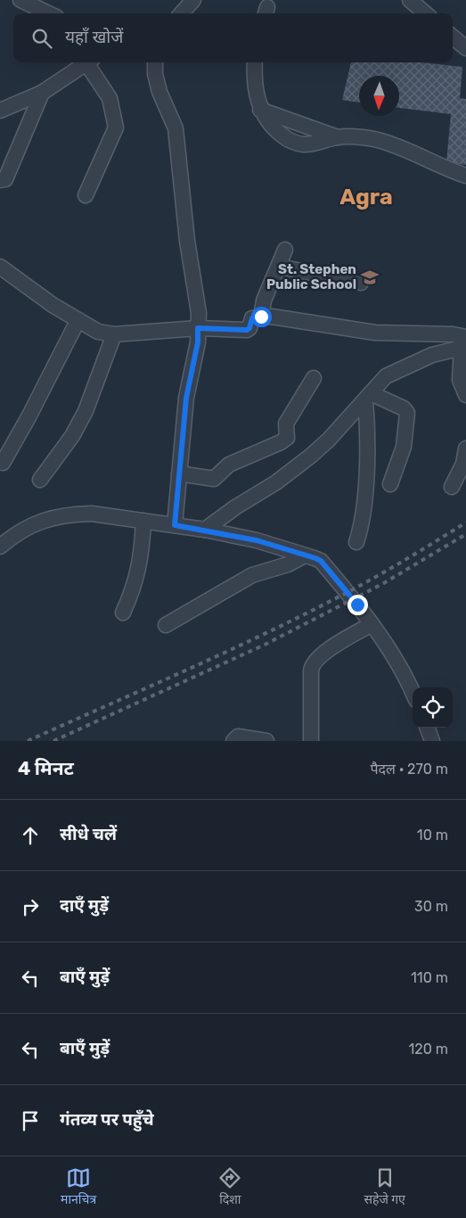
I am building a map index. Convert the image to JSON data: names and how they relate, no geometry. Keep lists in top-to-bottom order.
{
  "districts": ["Agra"],
  "places": {
    "school or university": ["St. Stephen Public School"]
  },
  "north": "bottom",
  "page": {
    "search": "यहाँ खोजें",
    "heading": ["4 मिनट", "पैदल · 270 m"],
    "list": [
      ["सीधे चलें", "10 m"],
      ["दाएँ मुड़ें", "30 m"],
      ["बाएँ मुड़ें", "110 m"],
      ["बाएँ मुड़ें", "120 m"],
      "गंतव्य पर पहुँचे"
    ],
    "nav": ["मानचित्र", "दिशा", "सहेजे गए"]
  }
}
